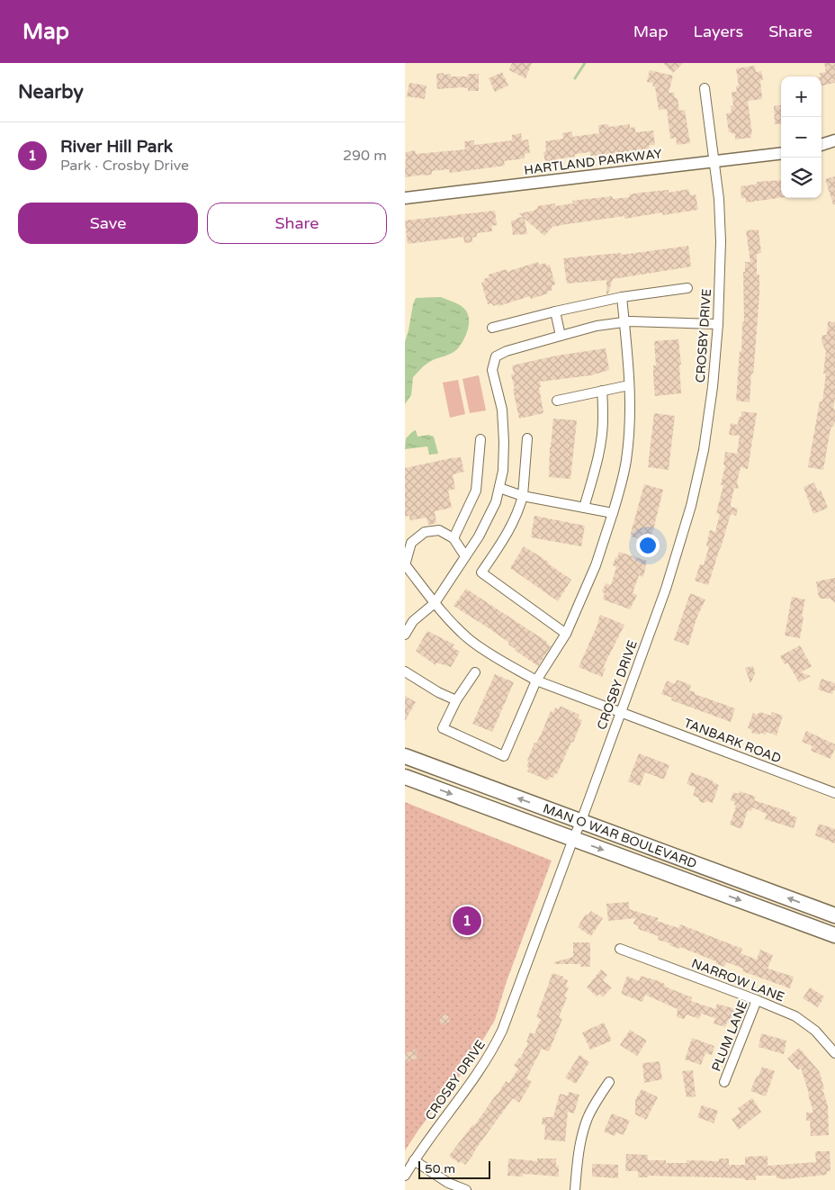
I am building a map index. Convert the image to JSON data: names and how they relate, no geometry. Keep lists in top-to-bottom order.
{
  "streets": {
    "main road": ["MAN O WAR BOULEVARD"],
    "street": [
      "HARTLAND PARKWAY",
      "CROSBY DRIVE",
      "TANBARK ROAD",
      "NARROW LANE",
      "PLUM LANE"
    ]
  },
  "crossings": [
    ["HARTLAND PARKWAY", "CROSBY DRIVE"],
    ["CROSBY DRIVE", "TANBARK ROAD"],
    ["CROSBY DRIVE", "MAN O WAR BOULEVARD"],
    ["NARROW LANE", "PLUM LANE"]
  ],
  "scale_bar": "50 m",
  "page": {
    "header": "Map",
    "nav": ["Map", "Layers", "Share"],
    "heading": "Nearby",
    "map_buttons": ["+", "−"],
    "list": [
      {
        "mark": "1",
        "name": "River Hill Park",
        "note": "Park · Crosby Drive",
        "value": "290 m"
      }
    ],
    "buttons": ["Save", "Share"],
    "pins": "1",
    "scale": "50 m"
  }
}
